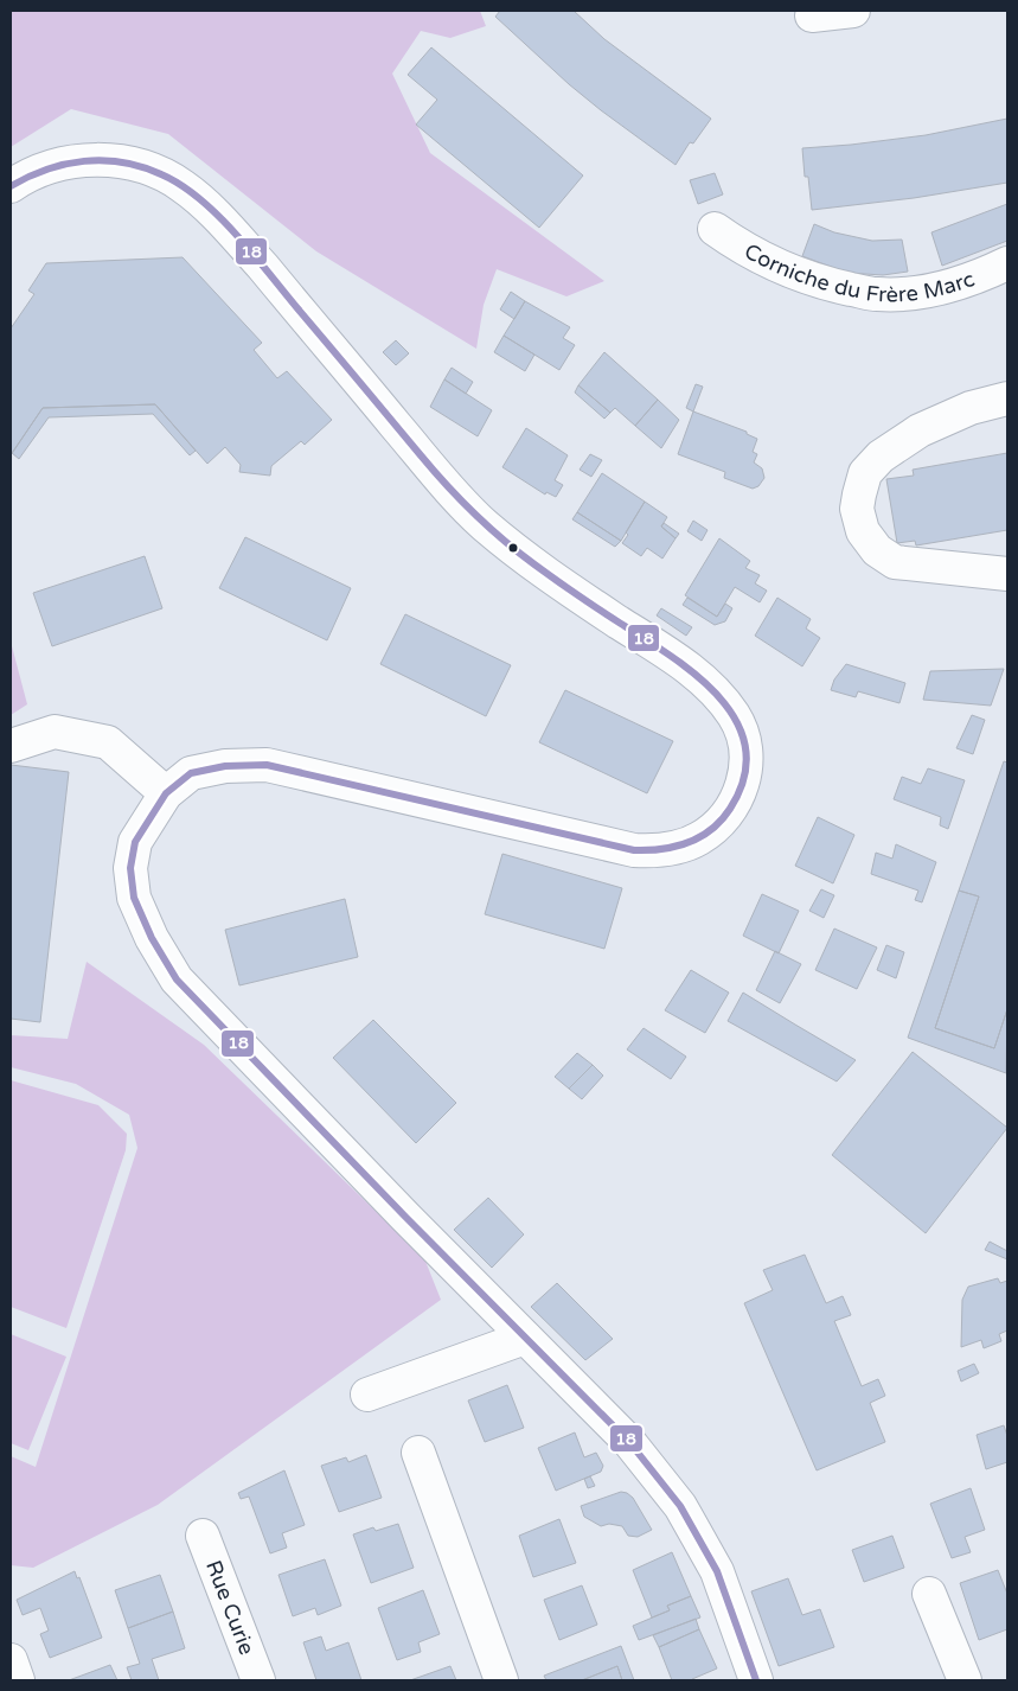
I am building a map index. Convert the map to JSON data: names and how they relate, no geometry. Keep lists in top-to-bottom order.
{
  "streets": {
    "street": ["Corniche du Frère Marc", "Rue Curie"]
  },
  "lines": ["transit line 18"]
}
